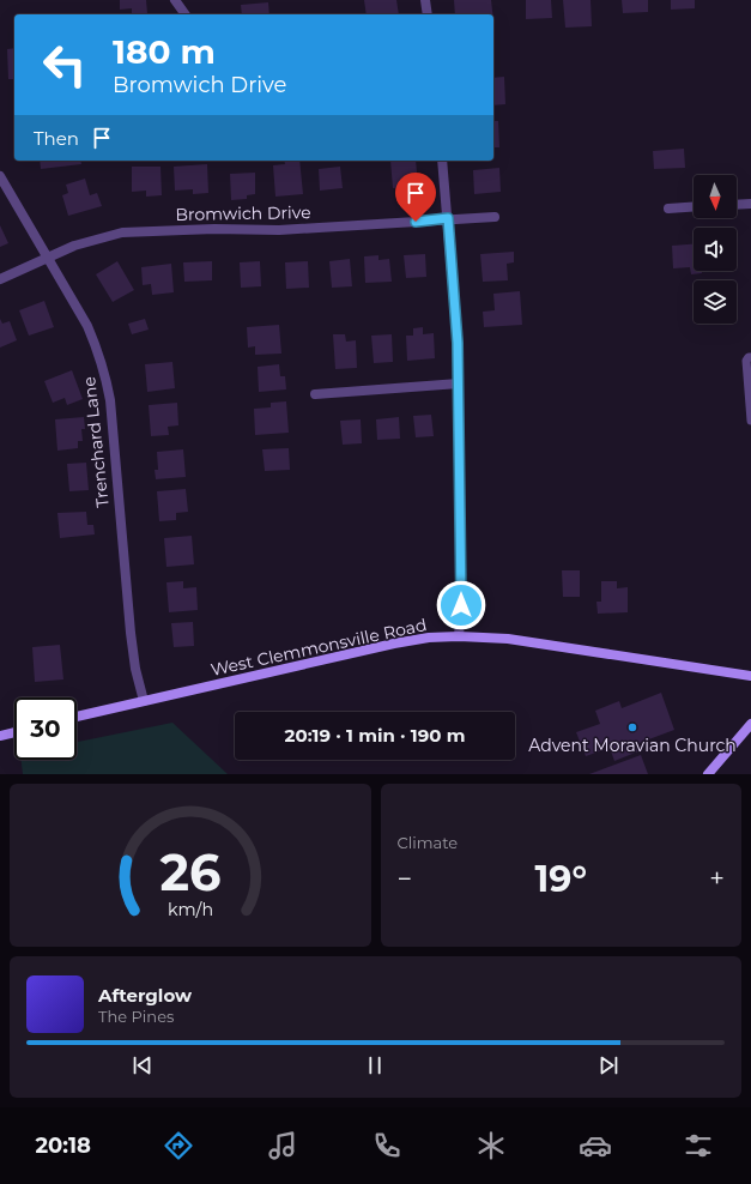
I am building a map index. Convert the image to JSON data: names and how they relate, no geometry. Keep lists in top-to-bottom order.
{
  "streets": {
    "main road": ["West Clemmonsville Road"],
    "street": ["Bromwich Drive", "Trenchard Lane"]
  },
  "crossings": [
    ["Bromwich Drive", "Trenchard Lane"],
    ["Trenchard Lane", "West Clemmonsville Road"]
  ],
  "places": ["Advent Moravian Church"],
  "north": "bottom",
  "page": {
    "turn": ["180 m", "Bromwich Drive"],
    "then": "Then",
    "limit": "30",
    "trip": "20:19 · 1 min · 190 m",
    "tile": "Climate",
    "heat": ["−", "19°", "+"],
    "song": ["Afterglow", "The Pines"],
    "tabs": "20:18",
    "gauge": ["26", "km/h"]
  }
}
